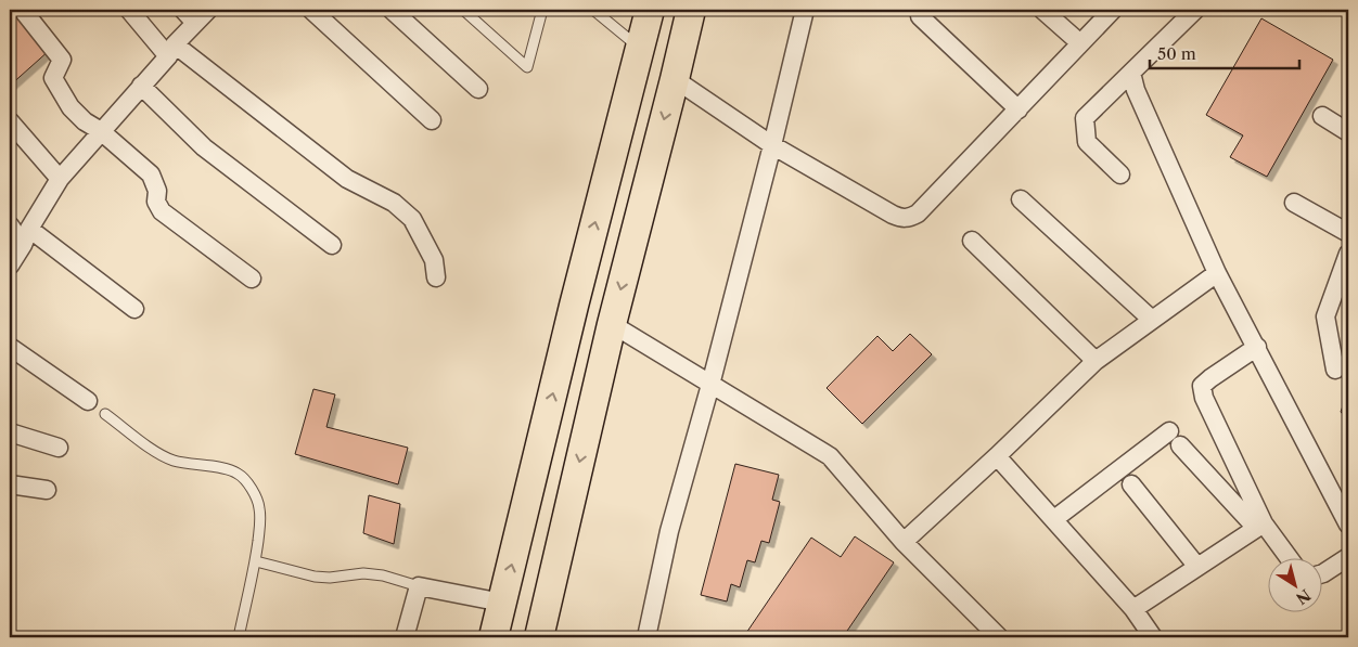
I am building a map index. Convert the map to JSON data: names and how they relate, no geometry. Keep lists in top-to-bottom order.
{
  "scale_bar": "50 m",
  "north": "bottom right"
}
